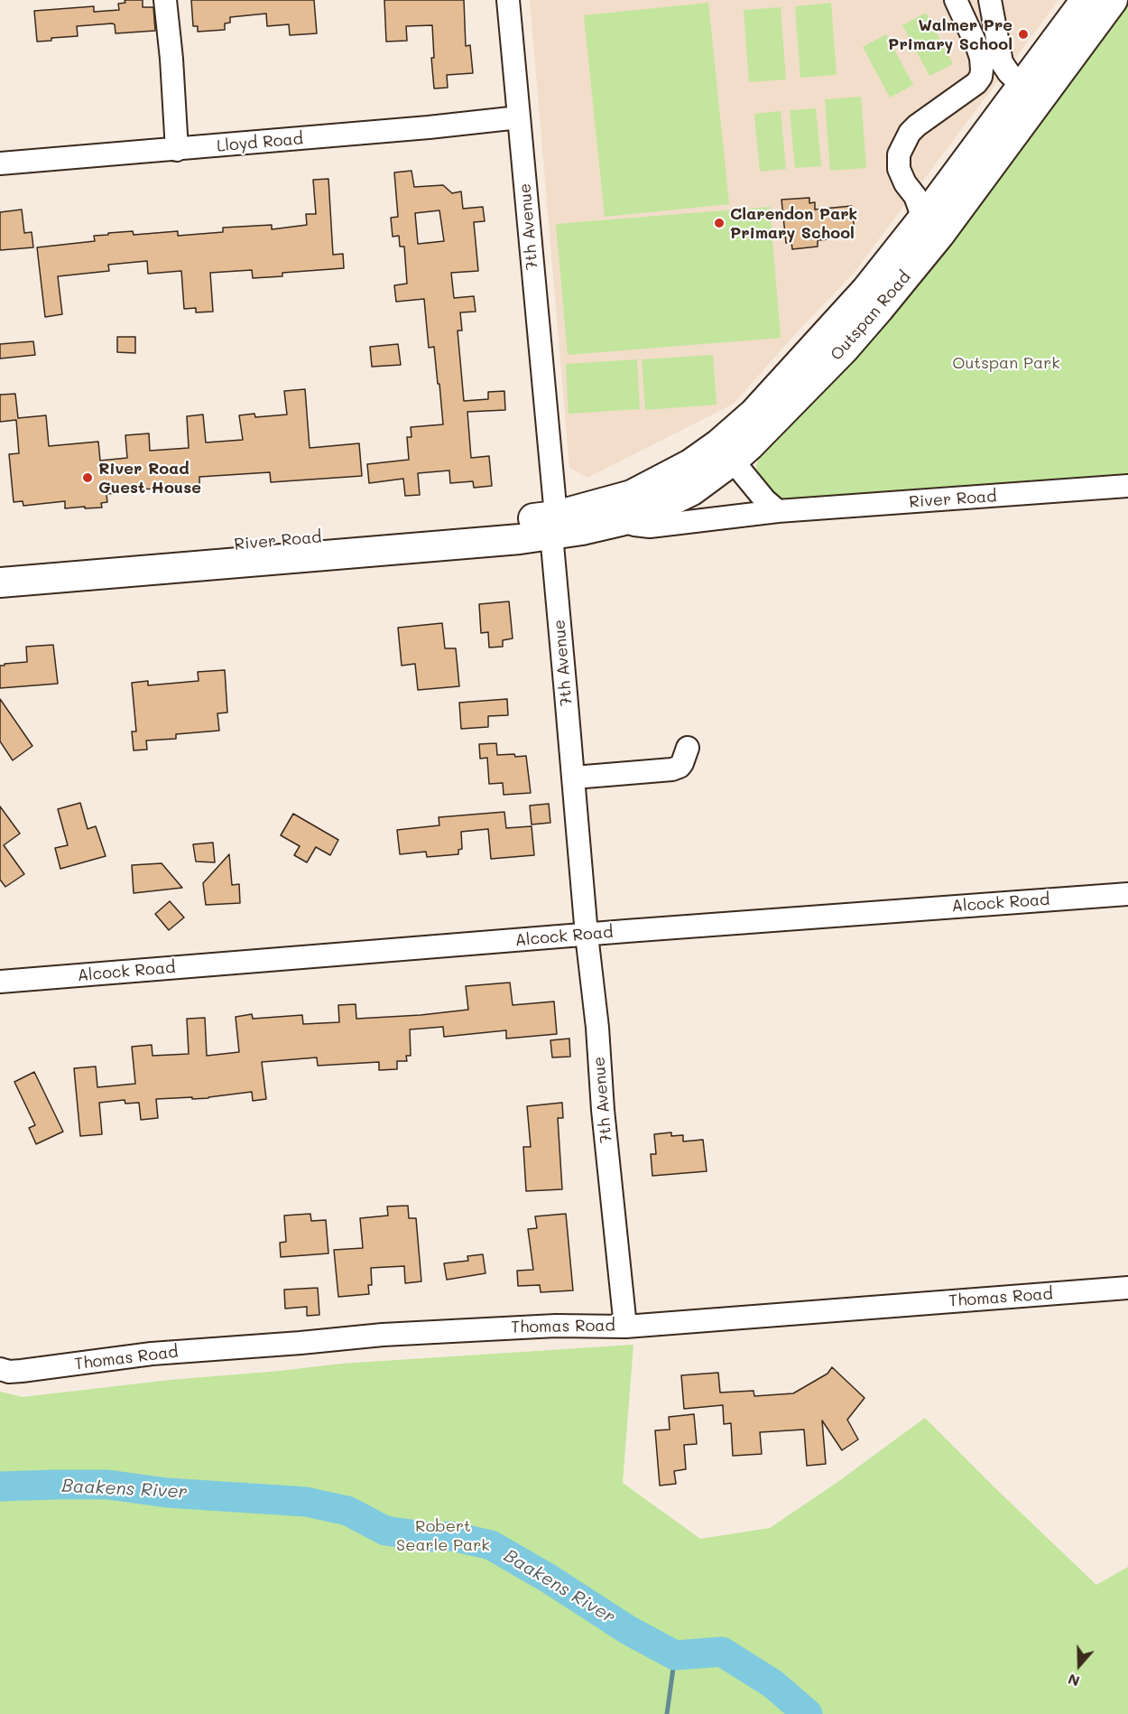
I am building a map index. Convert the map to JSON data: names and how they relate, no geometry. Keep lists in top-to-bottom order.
{
  "streets": {
    "main road": ["Outspan Road", "River Road"],
    "street": [
      "Lloyd Road",
      "7th Avenue",
      "Alcock Road",
      "Thomas Road"
    ]
  },
  "crossings": [
    ["Lloyd Road", "7th Avenue"],
    ["7th Avenue", "Outspan Road"],
    ["7th Avenue", "River Road"],
    ["7th Avenue", "Alcock Road"],
    ["7th Avenue", "Thomas Road"],
    ["Outspan Road", "River Road"]
  ],
  "water": ["Baakens River"],
  "parks": ["Outspan Park", "Robert Searle Park"],
  "places": ["Walmer Pre Primary School", "Clarendon Park Primary School", "River Road Guest House"],
  "north": "bottom"
}
